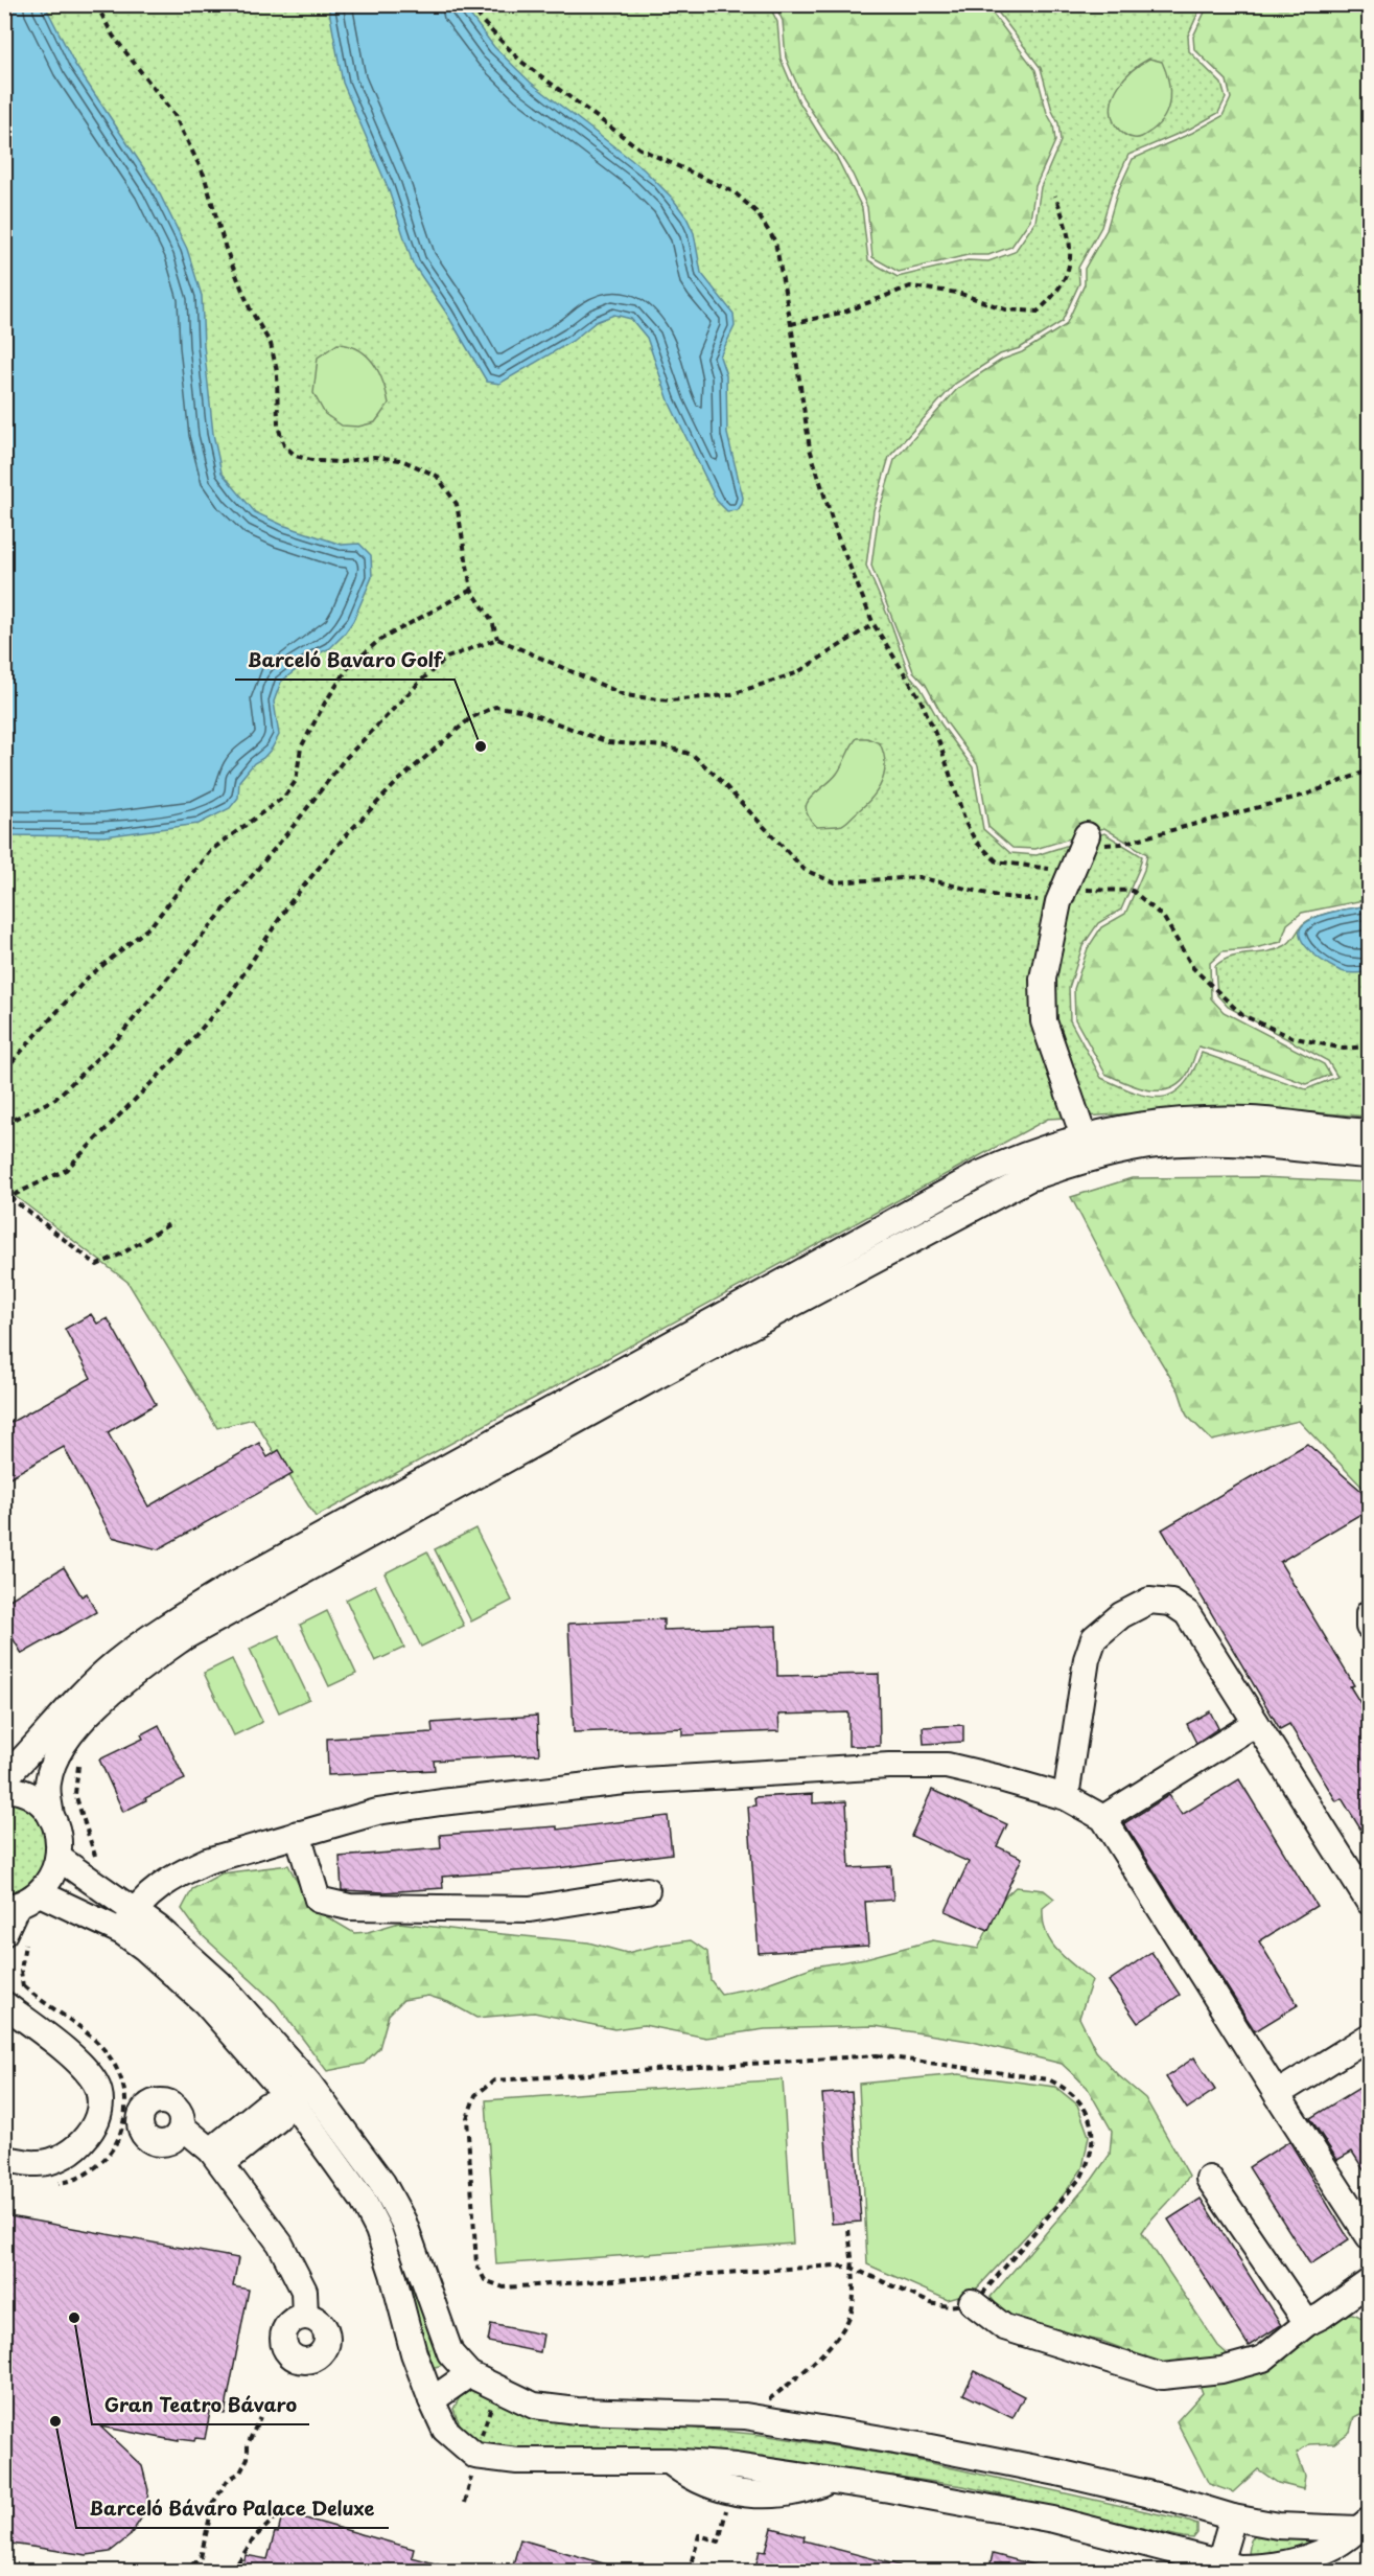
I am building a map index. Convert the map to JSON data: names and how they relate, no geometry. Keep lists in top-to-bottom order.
{
  "places": ["Barceló Bavaro Golf", "Gran Teatro Bávaro", "Barceló Bávaro Palace Deluxe"]
}
